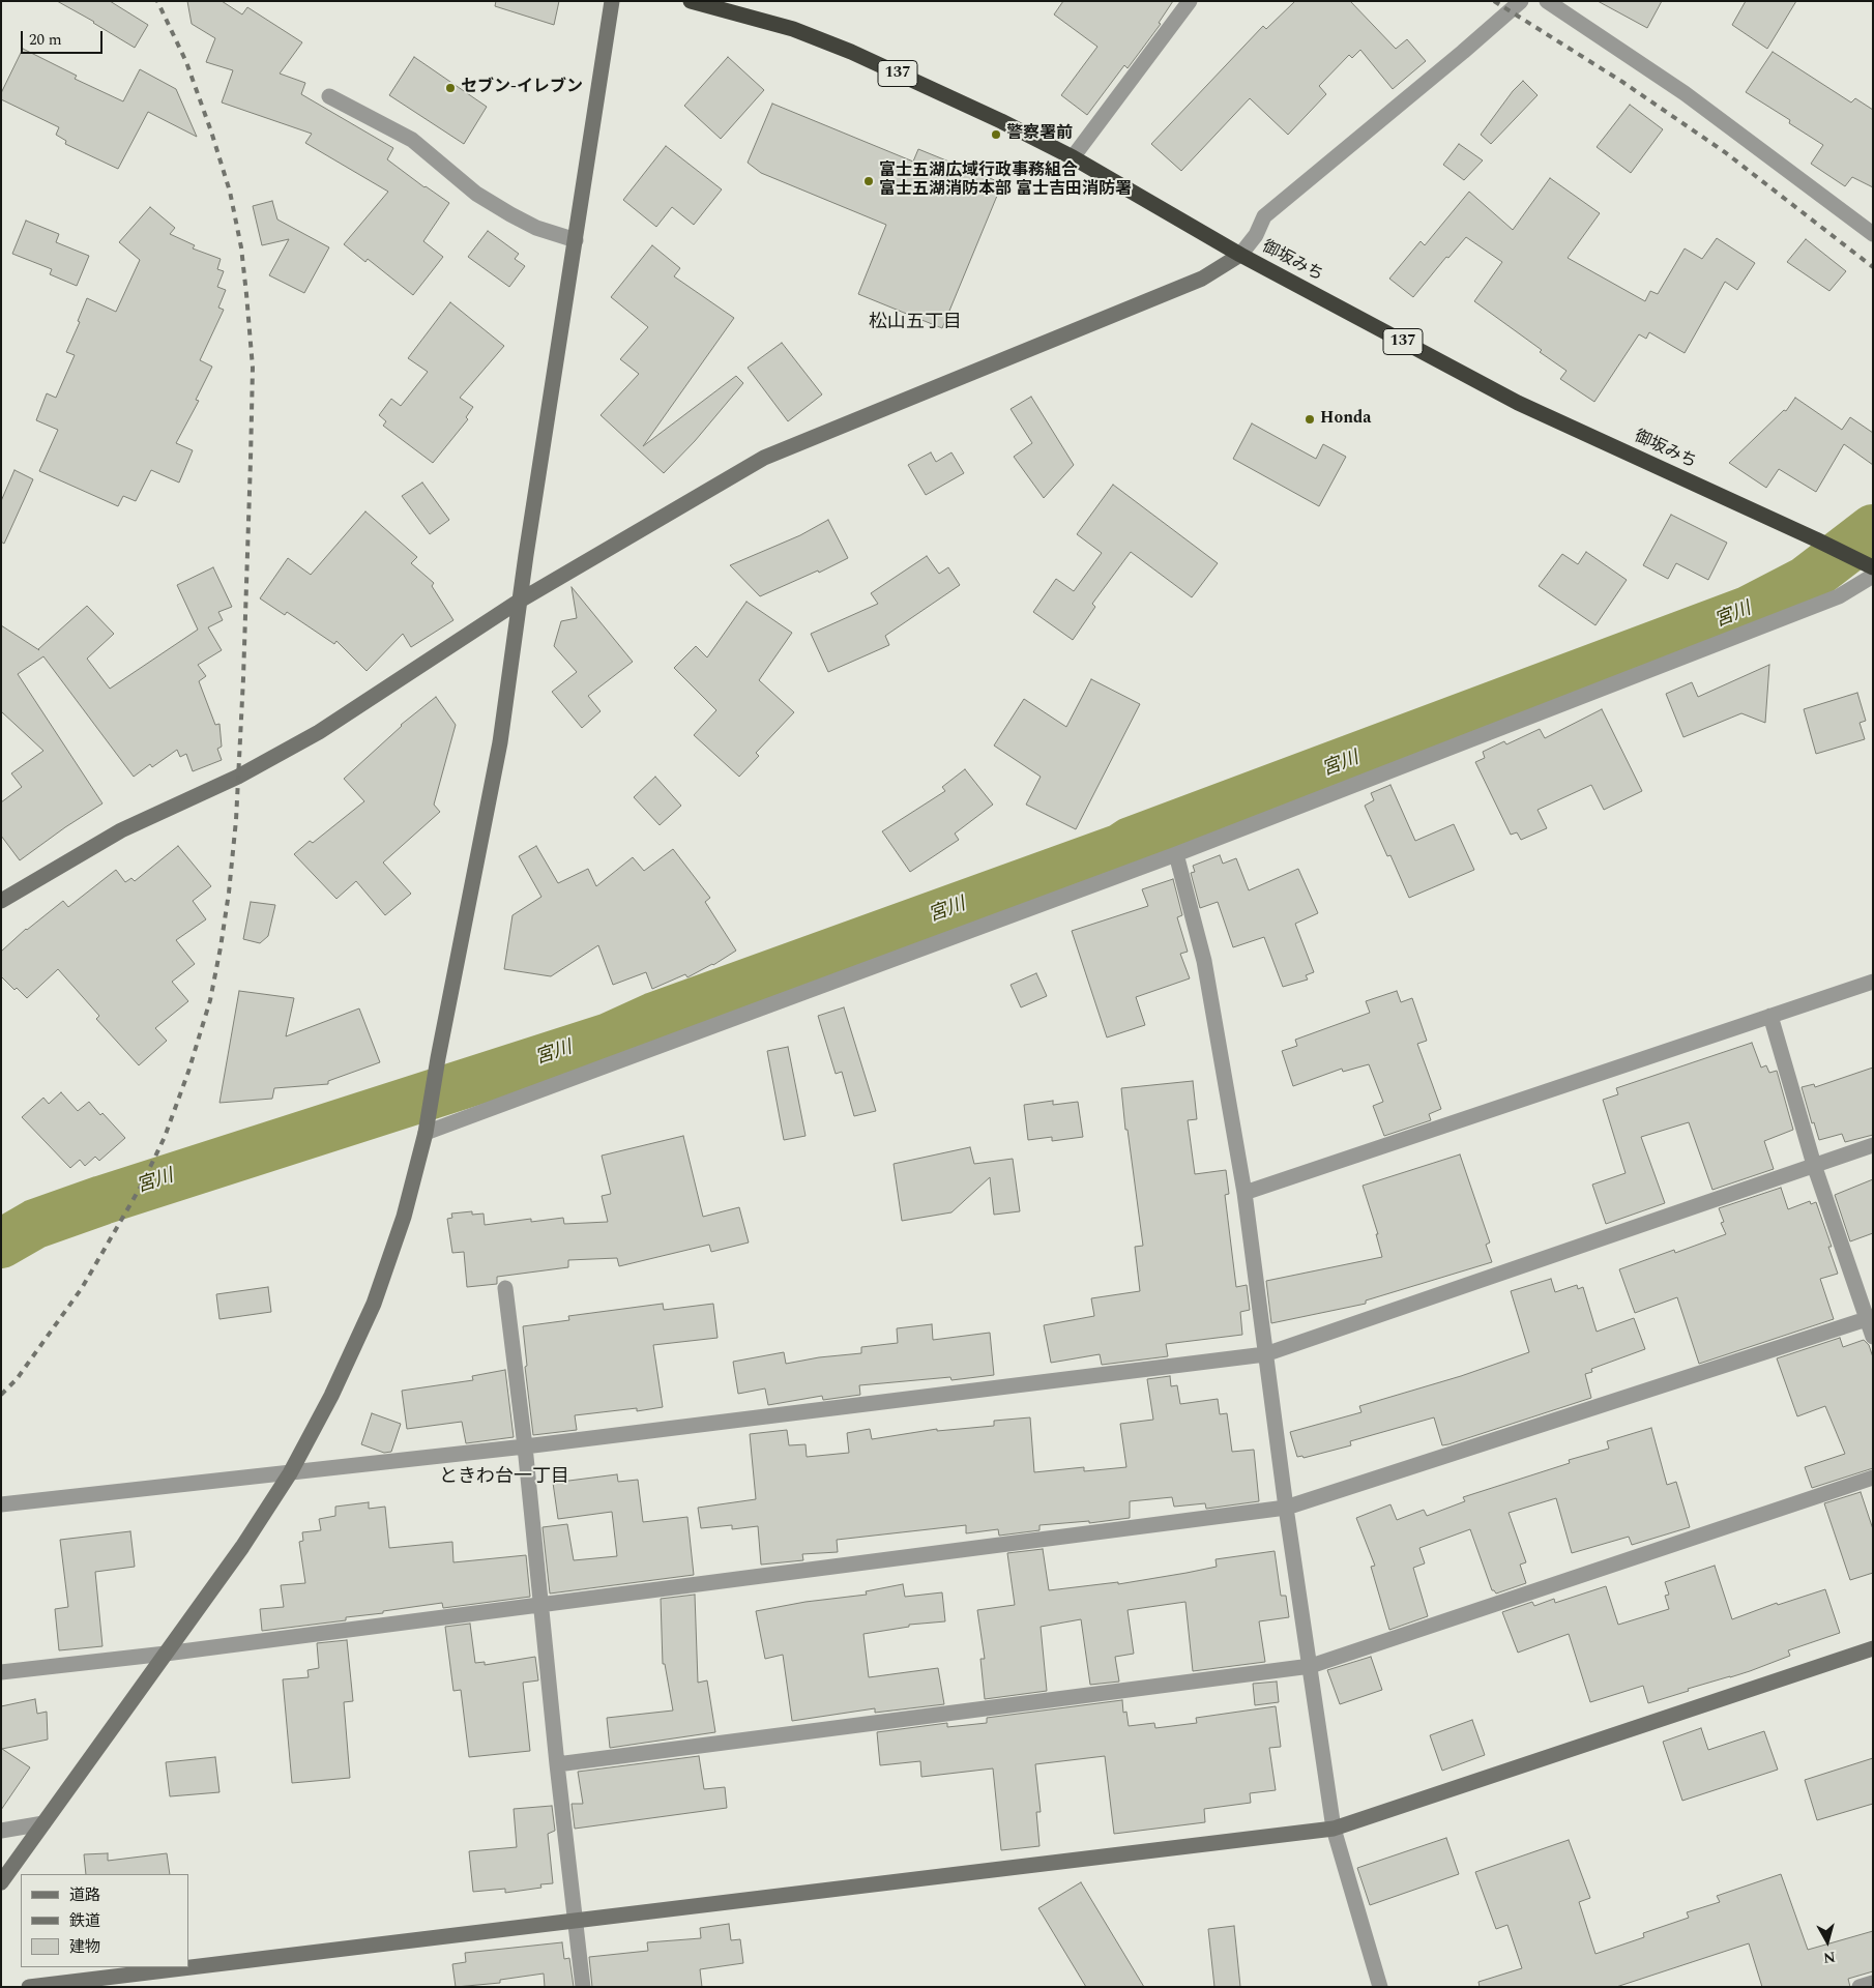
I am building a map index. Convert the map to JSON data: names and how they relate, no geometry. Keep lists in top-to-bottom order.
{
  "streets": {
    "highway": ["137", "御坂みち"]
  },
  "districts": ["松山五丁目", "ときわ台一丁目"],
  "water": ["宮川"],
  "places": [
    "セブン-イレブン",
    "警察署前",
    "富士五湖広域行政事務組合 富士五湖消防本部 富士吉田消防署",
    "Honda"
  ],
  "legend": ["道路", "鉄道", "建物"],
  "scale_bar": "20 m",
  "north": "bottom"
}
